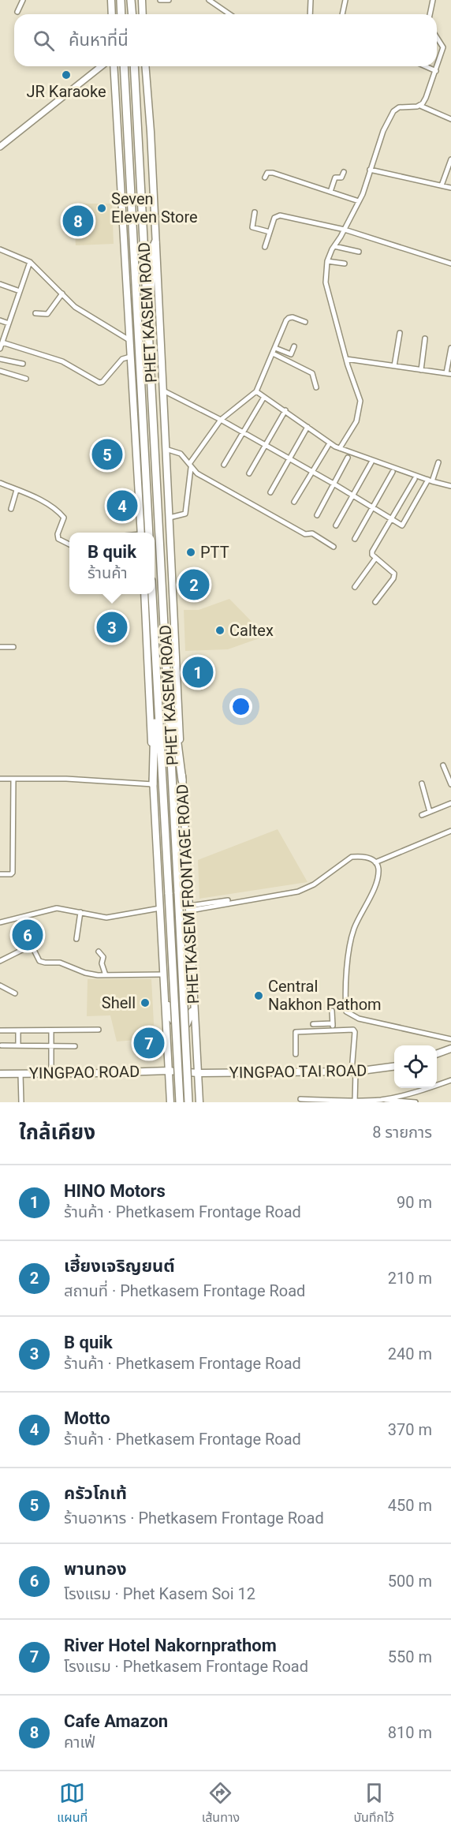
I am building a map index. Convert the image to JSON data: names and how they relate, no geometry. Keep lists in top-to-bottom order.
{
  "streets": {
    "highway": ["PHET KASEM ROAD"],
    "main road": ["PHETKASEM FRONTAGE ROAD", "YINGPAO TAI ROAD", "YINGPAO ROAD"]
  },
  "crossings": [
    ["PHETKASEM FRONTAGE ROAD", "YINGPAO TAI ROAD"],
    ["PHETKASEM FRONTAGE ROAD", "YINGPAO ROAD"],
    ["YINGPAO TAI ROAD", "YINGPAO ROAD"]
  ],
  "places": [
    "JR Karaoke",
    "Seven Eleven Store",
    "PTT",
    "Caltex",
    "Central Nakhon Pathom",
    "Shell"
  ],
  "page": {
    "search": "ค้นหาที่นี่",
    "pins": [
      "8",
      "5",
      "4",
      "2",
      "3",
      "1",
      "6",
      "7"
    ],
    "popup": ["B quik", "ร้านค้า"],
    "heading": ["ใกล้เคียง", "8 รายการ"],
    "list": [
      {
        "mark": "1",
        "name": "HINO Motors",
        "note": "ร้านค้า · Phetkasem Frontage Road",
        "value": "90 m"
      },
      {
        "mark": "2",
        "name": "เฮี้ยงเจริญยนต์",
        "note": "สถานที่ · Phetkasem Frontage Road",
        "value": "210 m"
      },
      {
        "mark": "3",
        "name": "B quik",
        "note": "ร้านค้า · Phetkasem Frontage Road",
        "value": "240 m"
      },
      {
        "mark": "4",
        "name": "Motto",
        "note": "ร้านค้า · Phetkasem Frontage Road",
        "value": "370 m"
      },
      {
        "mark": "5",
        "name": "ครัวโกเท้",
        "note": "ร้านอาหาร · Phetkasem Frontage Road",
        "value": "450 m"
      },
      {
        "mark": "6",
        "name": "พานทอง",
        "note": "โรงแรม · Phet Kasem Soi 12",
        "value": "500 m"
      },
      {
        "mark": "7",
        "name": "River Hotel Nakornprathom",
        "note": "โรงแรม · Phetkasem Frontage Road",
        "value": "550 m"
      },
      {
        "mark": "8",
        "name": "Cafe Amazon",
        "note": "คาเฟ่",
        "value": "810 m"
      }
    ],
    "nav": ["แผนที่", "เส้นทาง", "บันทึกไว้"]
  }
}
